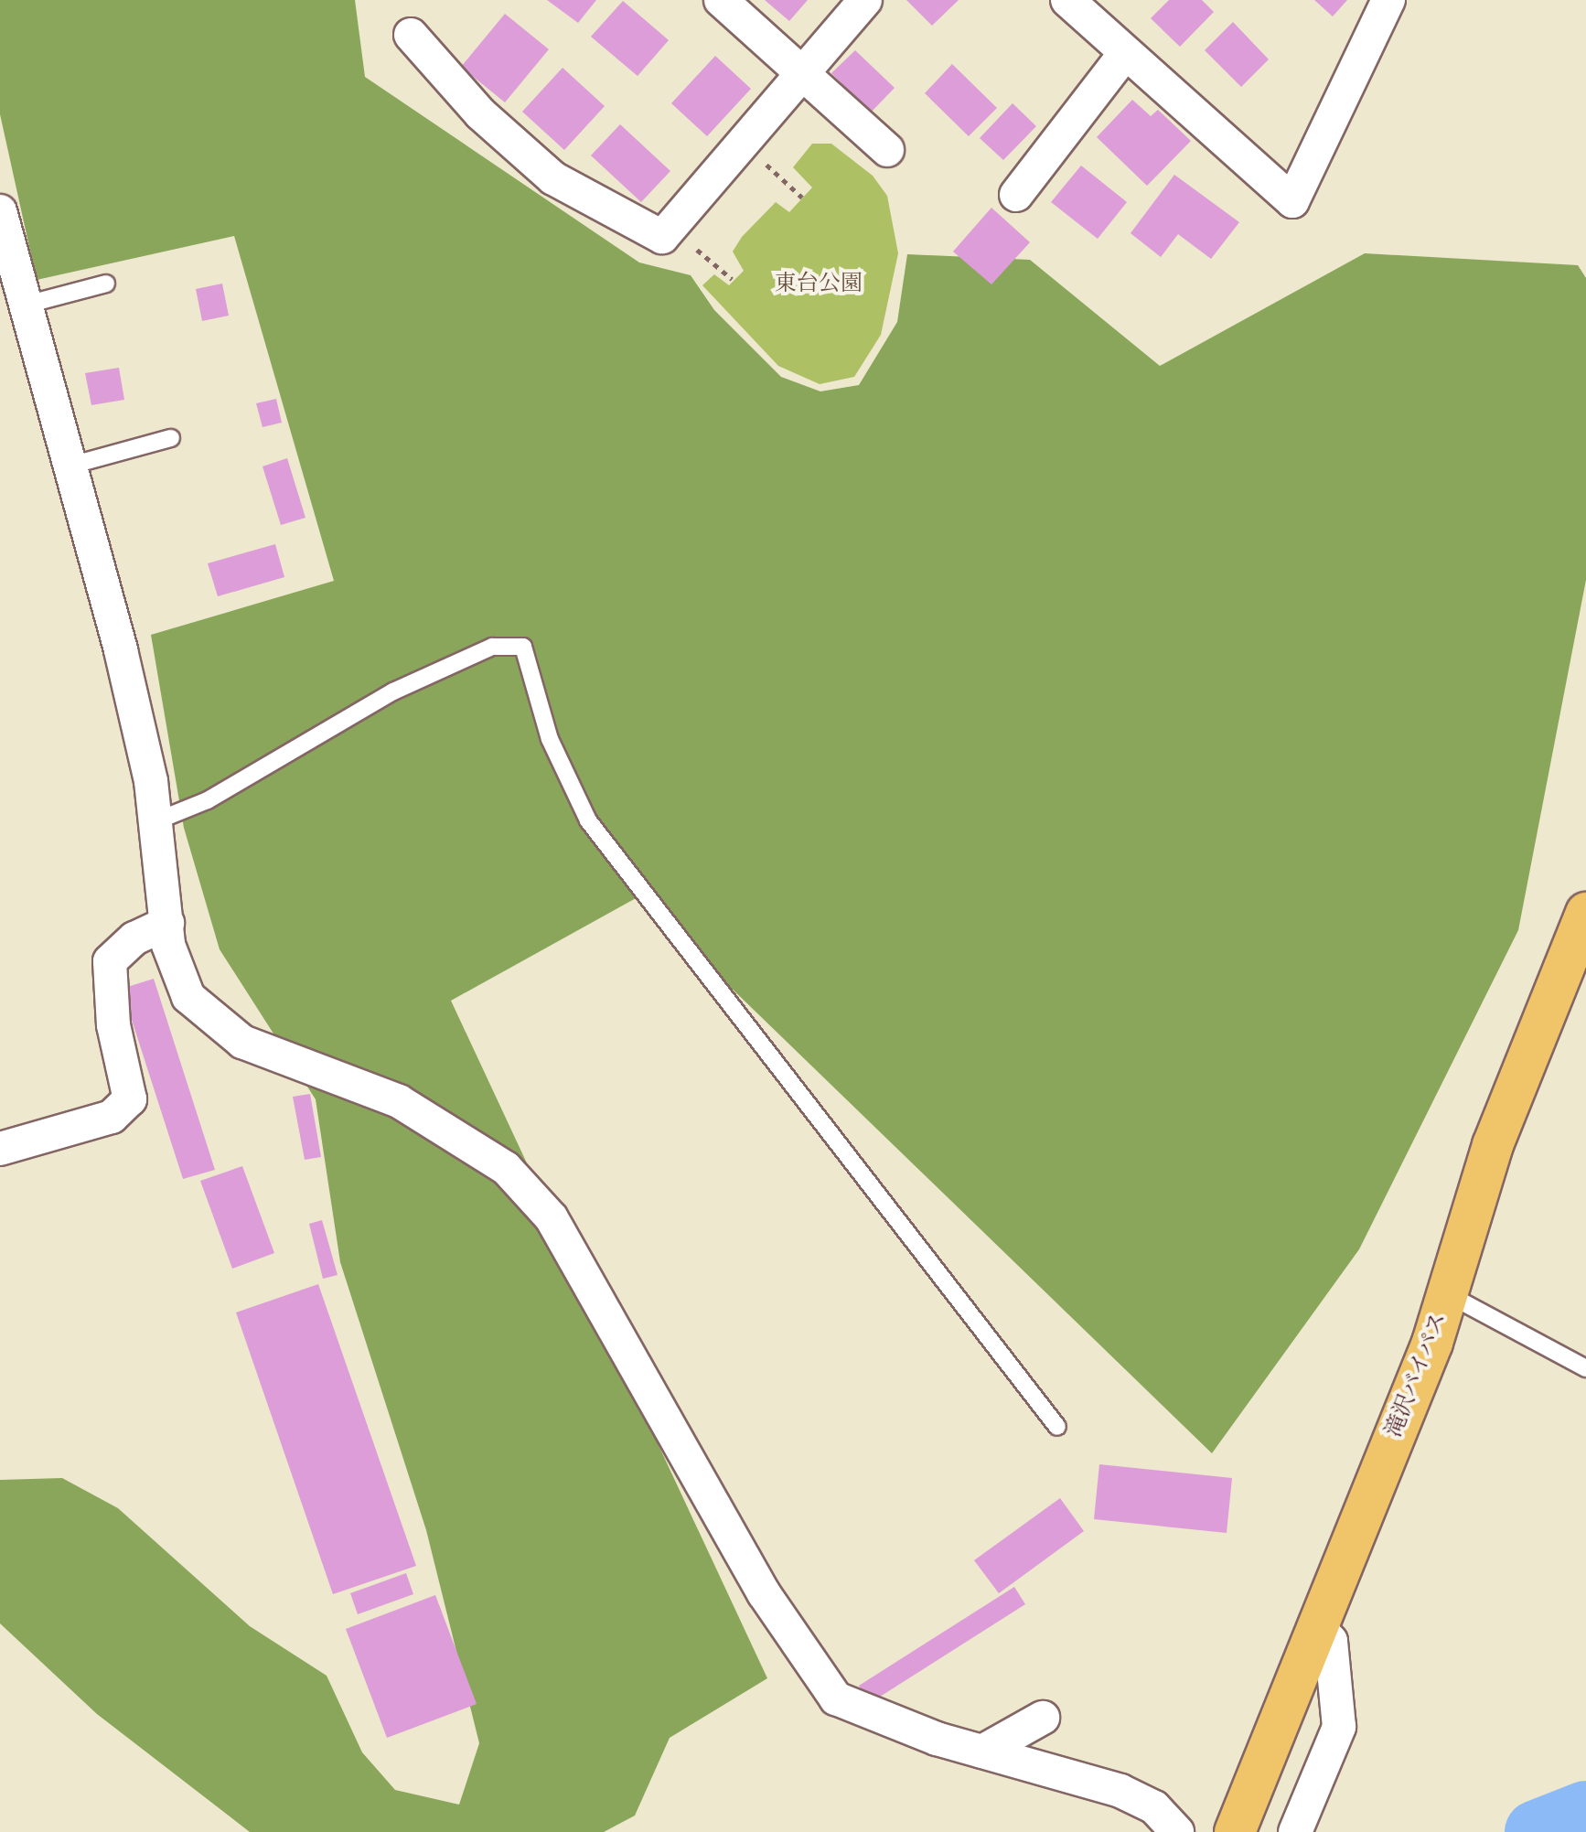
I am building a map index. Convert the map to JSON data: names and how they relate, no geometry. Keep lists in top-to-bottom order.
{
  "streets": {
    "highway": ["滝沢バイパス"]
  },
  "parks": ["東台公園"]
}
